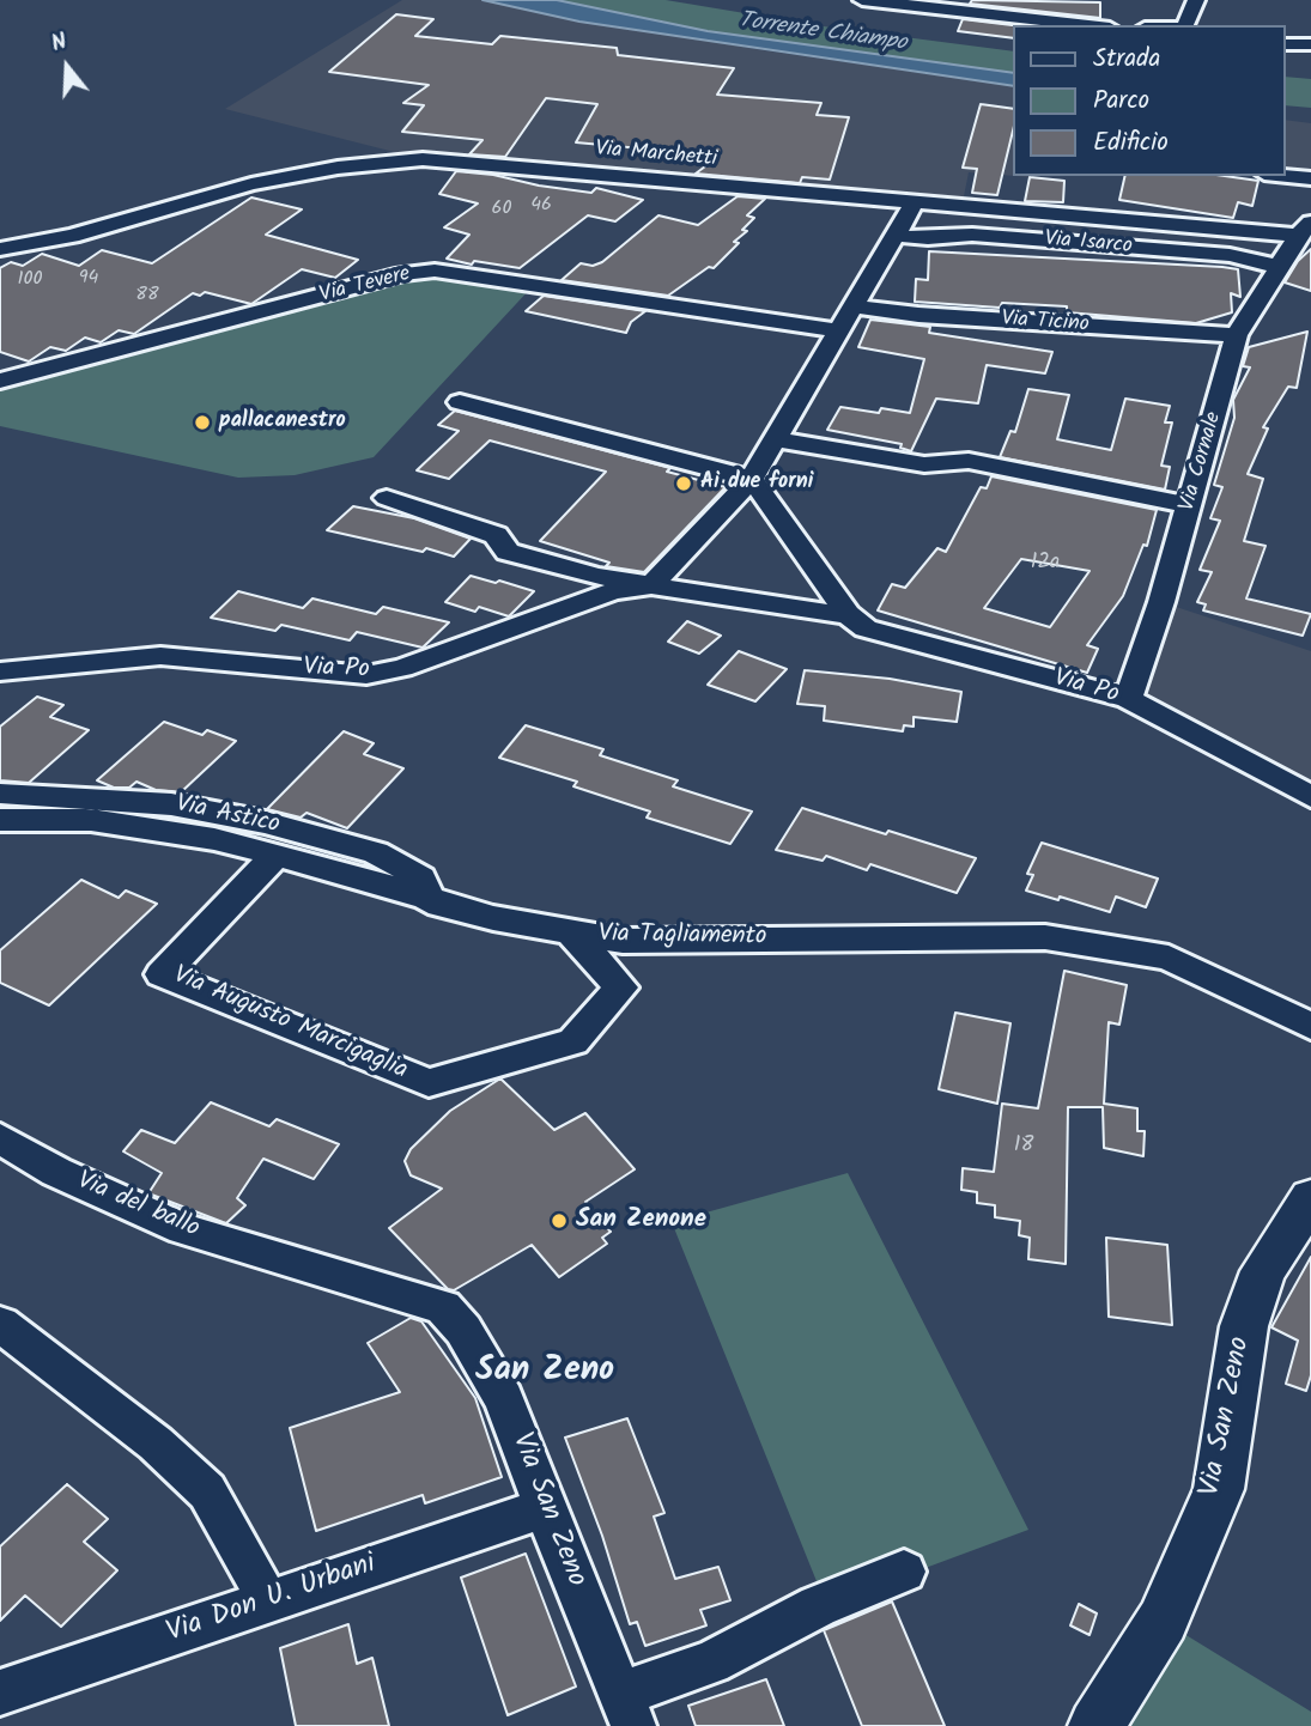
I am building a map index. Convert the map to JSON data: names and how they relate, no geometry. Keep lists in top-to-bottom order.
{
  "streets": {
    "street": [
      "Via Marchetti",
      "Via Isarco",
      "Via Tevere",
      "Via Ticino",
      "Via Cornale",
      "Via Po",
      "Via Astico",
      "Via Tagliamento",
      "Via Augusto Marcigaglia",
      "Via del ballo",
      "Via San Zeno",
      "Via Don U. Urbani"
    ]
  },
  "crossings": [
    ["Via Marchetti", "Via Cornale"],
    ["Via Isarco", "Via Cornale"],
    ["Via Ticino", "Via Cornale"],
    ["Via Cornale", "Via Po"],
    ["Via Astico", "Via Tagliamento"],
    ["Via Tagliamento", "Via Augusto Marcigaglia"],
    ["Via del ballo", "Via San Zeno"],
    ["Via San Zeno", "Via Don U. Urbani"]
  ],
  "districts": ["San Zeno"],
  "water": ["Torrente Chiampo"],
  "places": ["pallacanestro", "Ai due forni", "San Zenone"],
  "house_numbers": [
    "46",
    "60",
    "94",
    "100",
    "88",
    "12a",
    "18"
  ],
  "legend": ["Strada", "Parco", "Edificio"],
  "north": "top"
}
